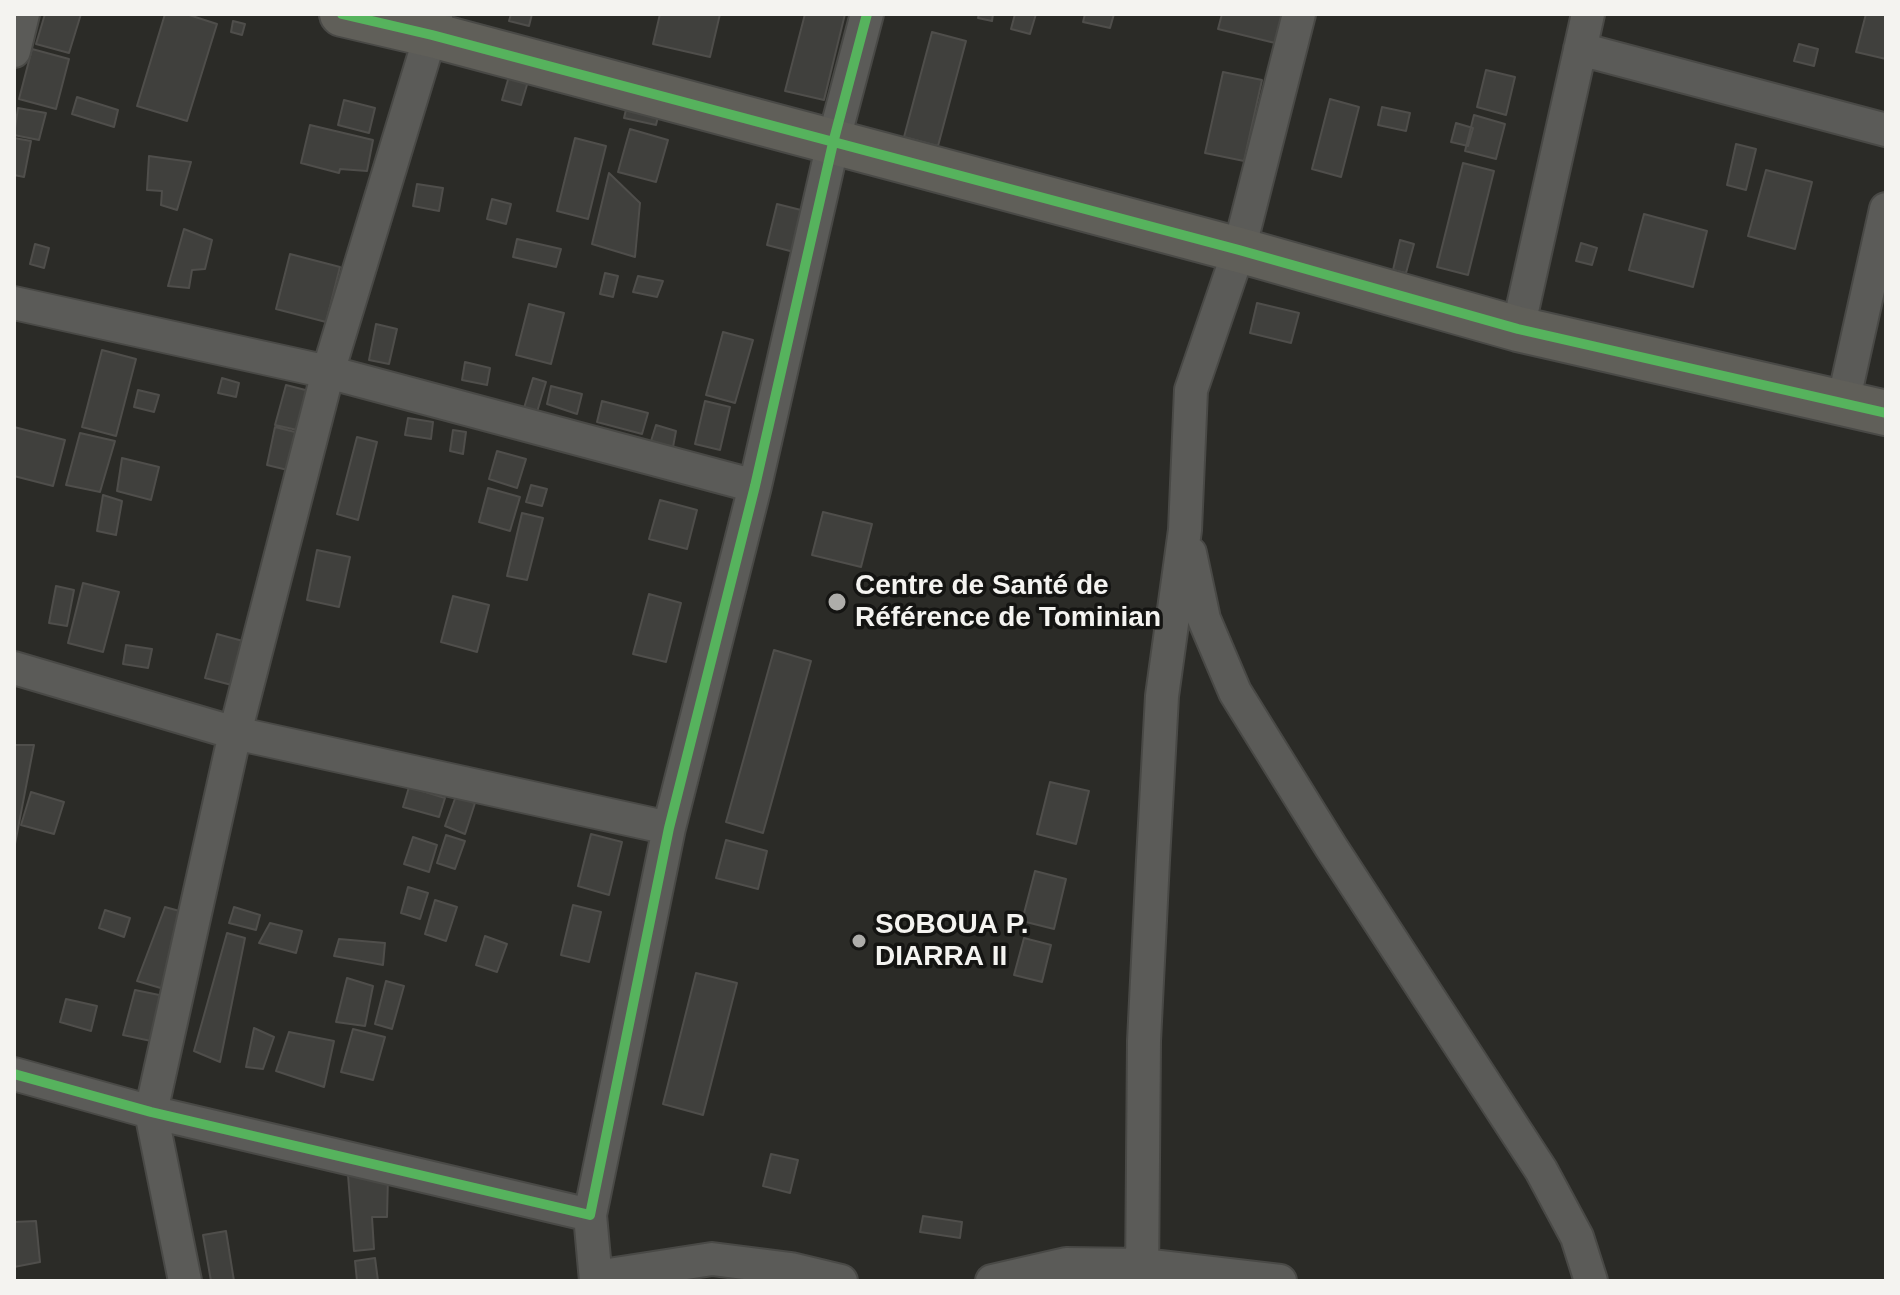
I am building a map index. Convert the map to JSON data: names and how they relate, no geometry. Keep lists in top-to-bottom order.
{
  "places": ["Centre de Santé de Référence de Tominian", "SOBOUA P. DIARRA II"]
}
